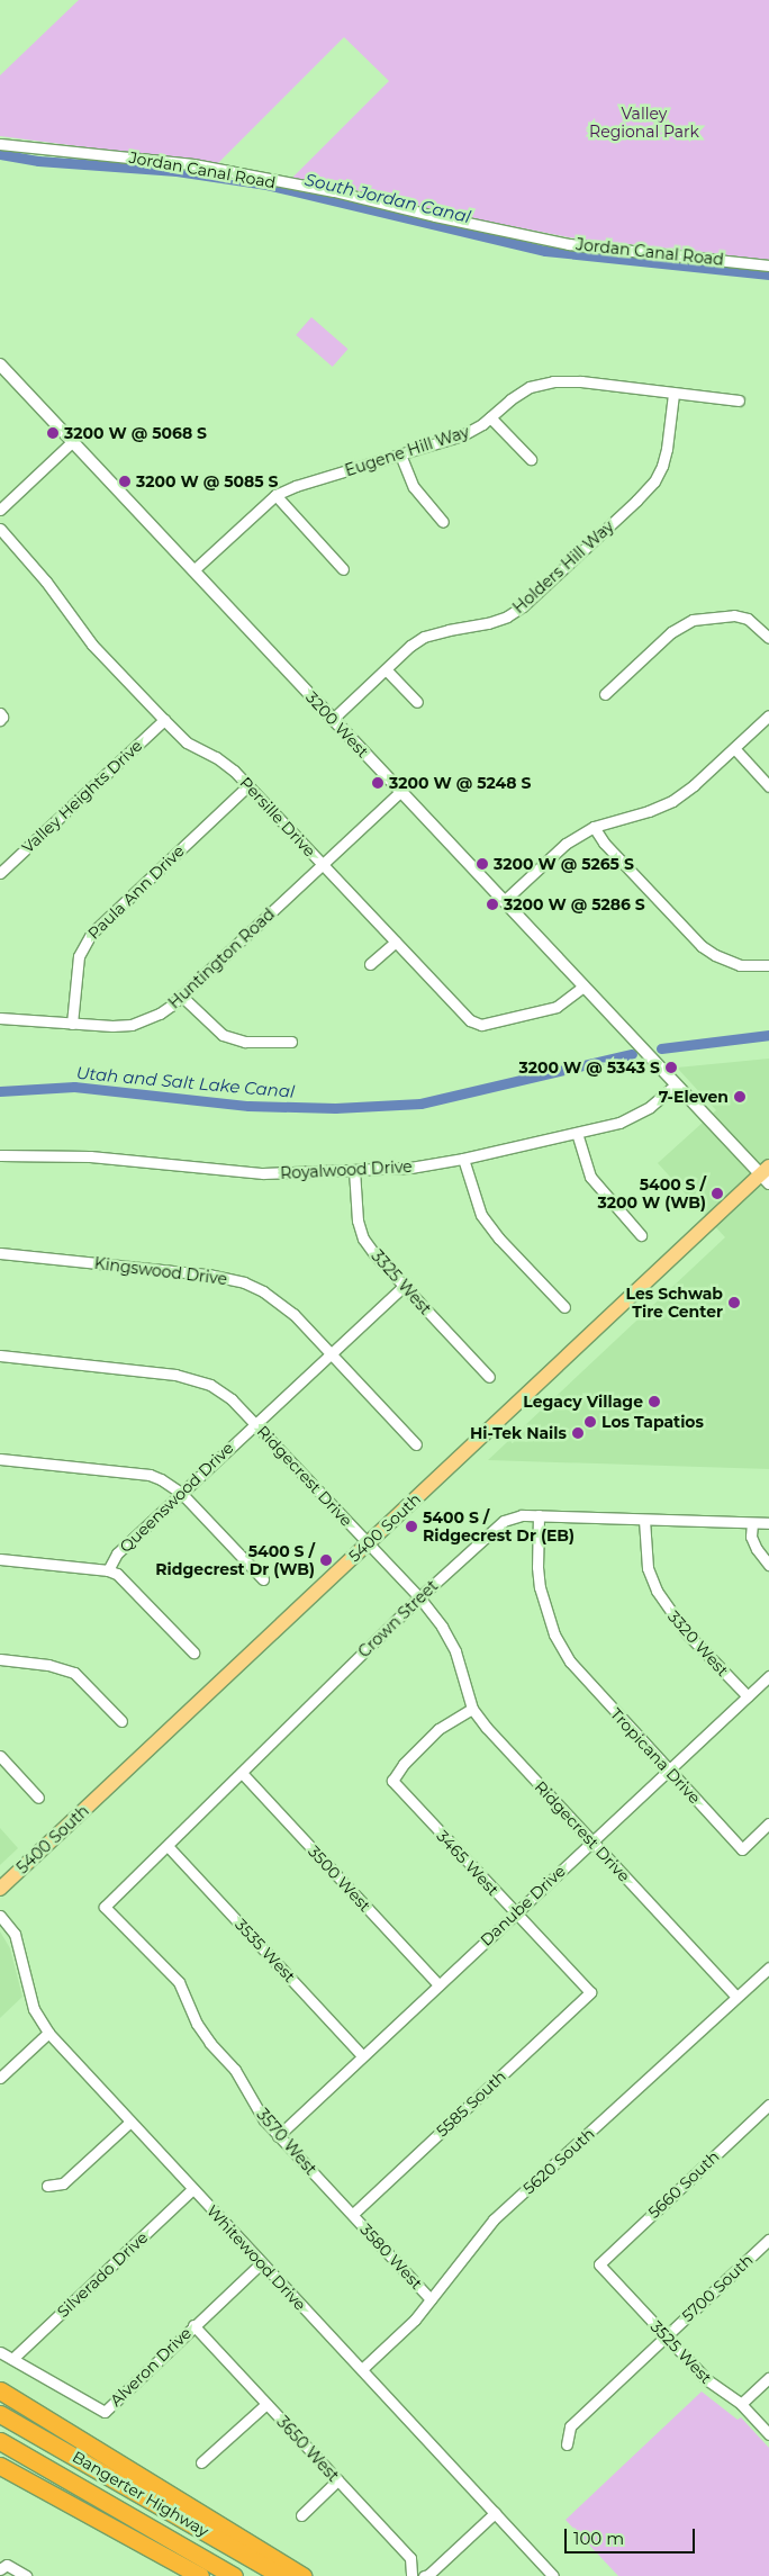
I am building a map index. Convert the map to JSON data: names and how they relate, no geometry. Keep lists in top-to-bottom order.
{
  "streets": {
    "highway": ["Bangerter Highway"],
    "main road": ["5400 South"],
    "street": [
      "Jordan Canal Road",
      "Eugene Hill Way",
      "Holders Hill Way",
      "3200 West",
      "Valley Heights Drive",
      "Persille Drive",
      "Paula Ann Drive",
      "Huntington Road",
      "Royalwood Drive",
      "Kingswood Drive",
      "3325 West",
      "Ridgecrest Drive",
      "Queenswood Drive",
      "Crown Street",
      "3320 West",
      "Tropicana Drive",
      "3465 West",
      "3500 West",
      "Danube Drive",
      "3535 West",
      "5585 South",
      "3570 West",
      "5620 South",
      "5660 South",
      "3580 West",
      "Whitewood Drive",
      "Silverado Drive",
      "5700 South",
      "3525 West",
      "Alveron Drive",
      "3650 West"
    ]
  },
  "crossings": [
    ["Eugene Hill Way", "Holders Hill Way"],
    ["Eugene Hill Way", "3200 West"],
    ["Holders Hill Way", "3200 West"],
    ["3200 West", "Persille Drive"],
    ["3200 West", "Huntington Road"],
    ["3200 West", "Royalwood Drive"],
    ["3200 West", "5400 South"],
    ["Valley Heights Drive", "Persille Drive"],
    ["Persille Drive", "Paula Ann Drive"],
    ["Persille Drive", "Huntington Road"],
    ["Paula Ann Drive", "Huntington Road"],
    ["Royalwood Drive", "3325 West"],
    ["Kingswood Drive", "Queenswood Drive"],
    ["3325 West", "Queenswood Drive"],
    ["Ridgecrest Drive", "Queenswood Drive"],
    ["Ridgecrest Drive", "5400 South"],
    ["Ridgecrest Drive", "Crown Street"],
    ["Ridgecrest Drive", "3465 West"],
    ["Ridgecrest Drive", "Danube Drive"],
    ["Ridgecrest Drive", "5620 South"],
    ["Crown Street", "3320 West"],
    ["Crown Street", "Tropicana Drive"],
    ["Crown Street", "3500 West"],
    ["Crown Street", "3535 West"],
    ["Crown Street", "3570 West"],
    ["3320 West", "Danube Drive"],
    ["Tropicana Drive", "Danube Drive"],
    ["3465 West", "Danube Drive"],
    ["3465 West", "5585 South"],
    ["3500 West", "Danube Drive"],
    ["Danube Drive", "3535 West"],
    ["Danube Drive", "3570 West"],
    ["5585 South", "3570 West"],
    ["5585 South", "3580 West"],
    ["3570 West", "3580 West"],
    ["5620 South", "3580 West"],
    ["5620 South", "Whitewood Drive"],
    ["5660 South", "3525 West"],
    ["Whitewood Drive", "Silverado Drive"],
    ["Whitewood Drive", "Alveron Drive"],
    ["Silverado Drive", "Alveron Drive"],
    ["5700 South", "3525 West"],
    ["Alveron Drive", "3650 West"]
  ],
  "water": ["South Jordan Canal", "Utah and Salt Lake Canal"],
  "parks": ["Valley Regional Park"],
  "places": [
    "3200 W @ 5068 S",
    "3200 W @ 5085 S",
    "3200 W @ 5248 S",
    "3200 W @ 5265 S",
    "3200 W @ 5286 S",
    "3200 W @ 5343 S",
    "7-Eleven",
    "5400 S / 3200 W (WB)",
    "Les Schwab Tire Center",
    "Legacy Village",
    "Los Tapatios",
    "Hi-Tek Nails",
    "5400 S / Ridgecrest Dr (EB)",
    "5400 S / Ridgecrest Dr (WB)"
  ],
  "scale_bar": "100 m"
}
